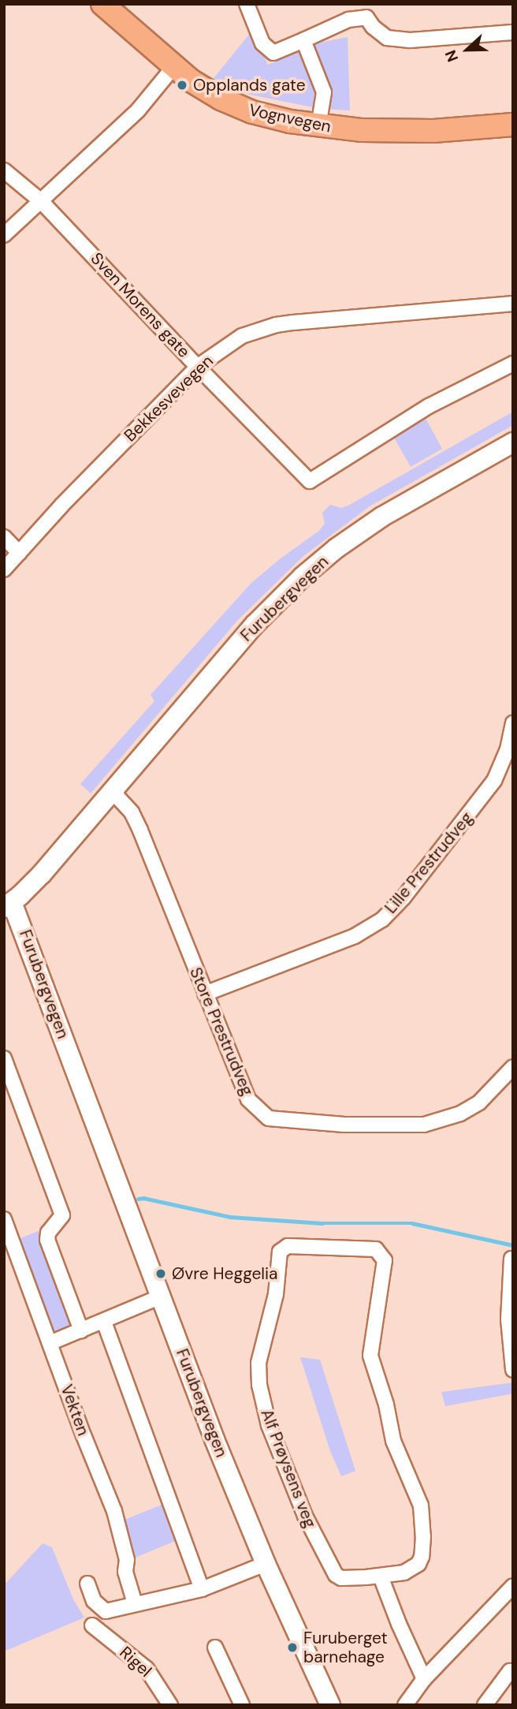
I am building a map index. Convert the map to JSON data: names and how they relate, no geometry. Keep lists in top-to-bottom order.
{
  "streets": {
    "main road": ["Vognvegen", "Furubergvegen"],
    "street": [
      "Sven Morens gate",
      "Bekkesvevegen",
      "Lille Prestrudveg",
      "Store Prestrudveg",
      "Vekten",
      "Alf Prøysens veg",
      "Rigel"
    ]
  },
  "crossings": [
    ["Sven Morens gate", "Bekkesvevegen"],
    ["Furubergvegen", "Store Prestrudveg"],
    ["Lille Prestrudveg", "Store Prestrudveg"]
  ],
  "places": ["Opplands gate", "Øvre Heggelia", "Furuberget barnehage"],
  "north": "left"
}
